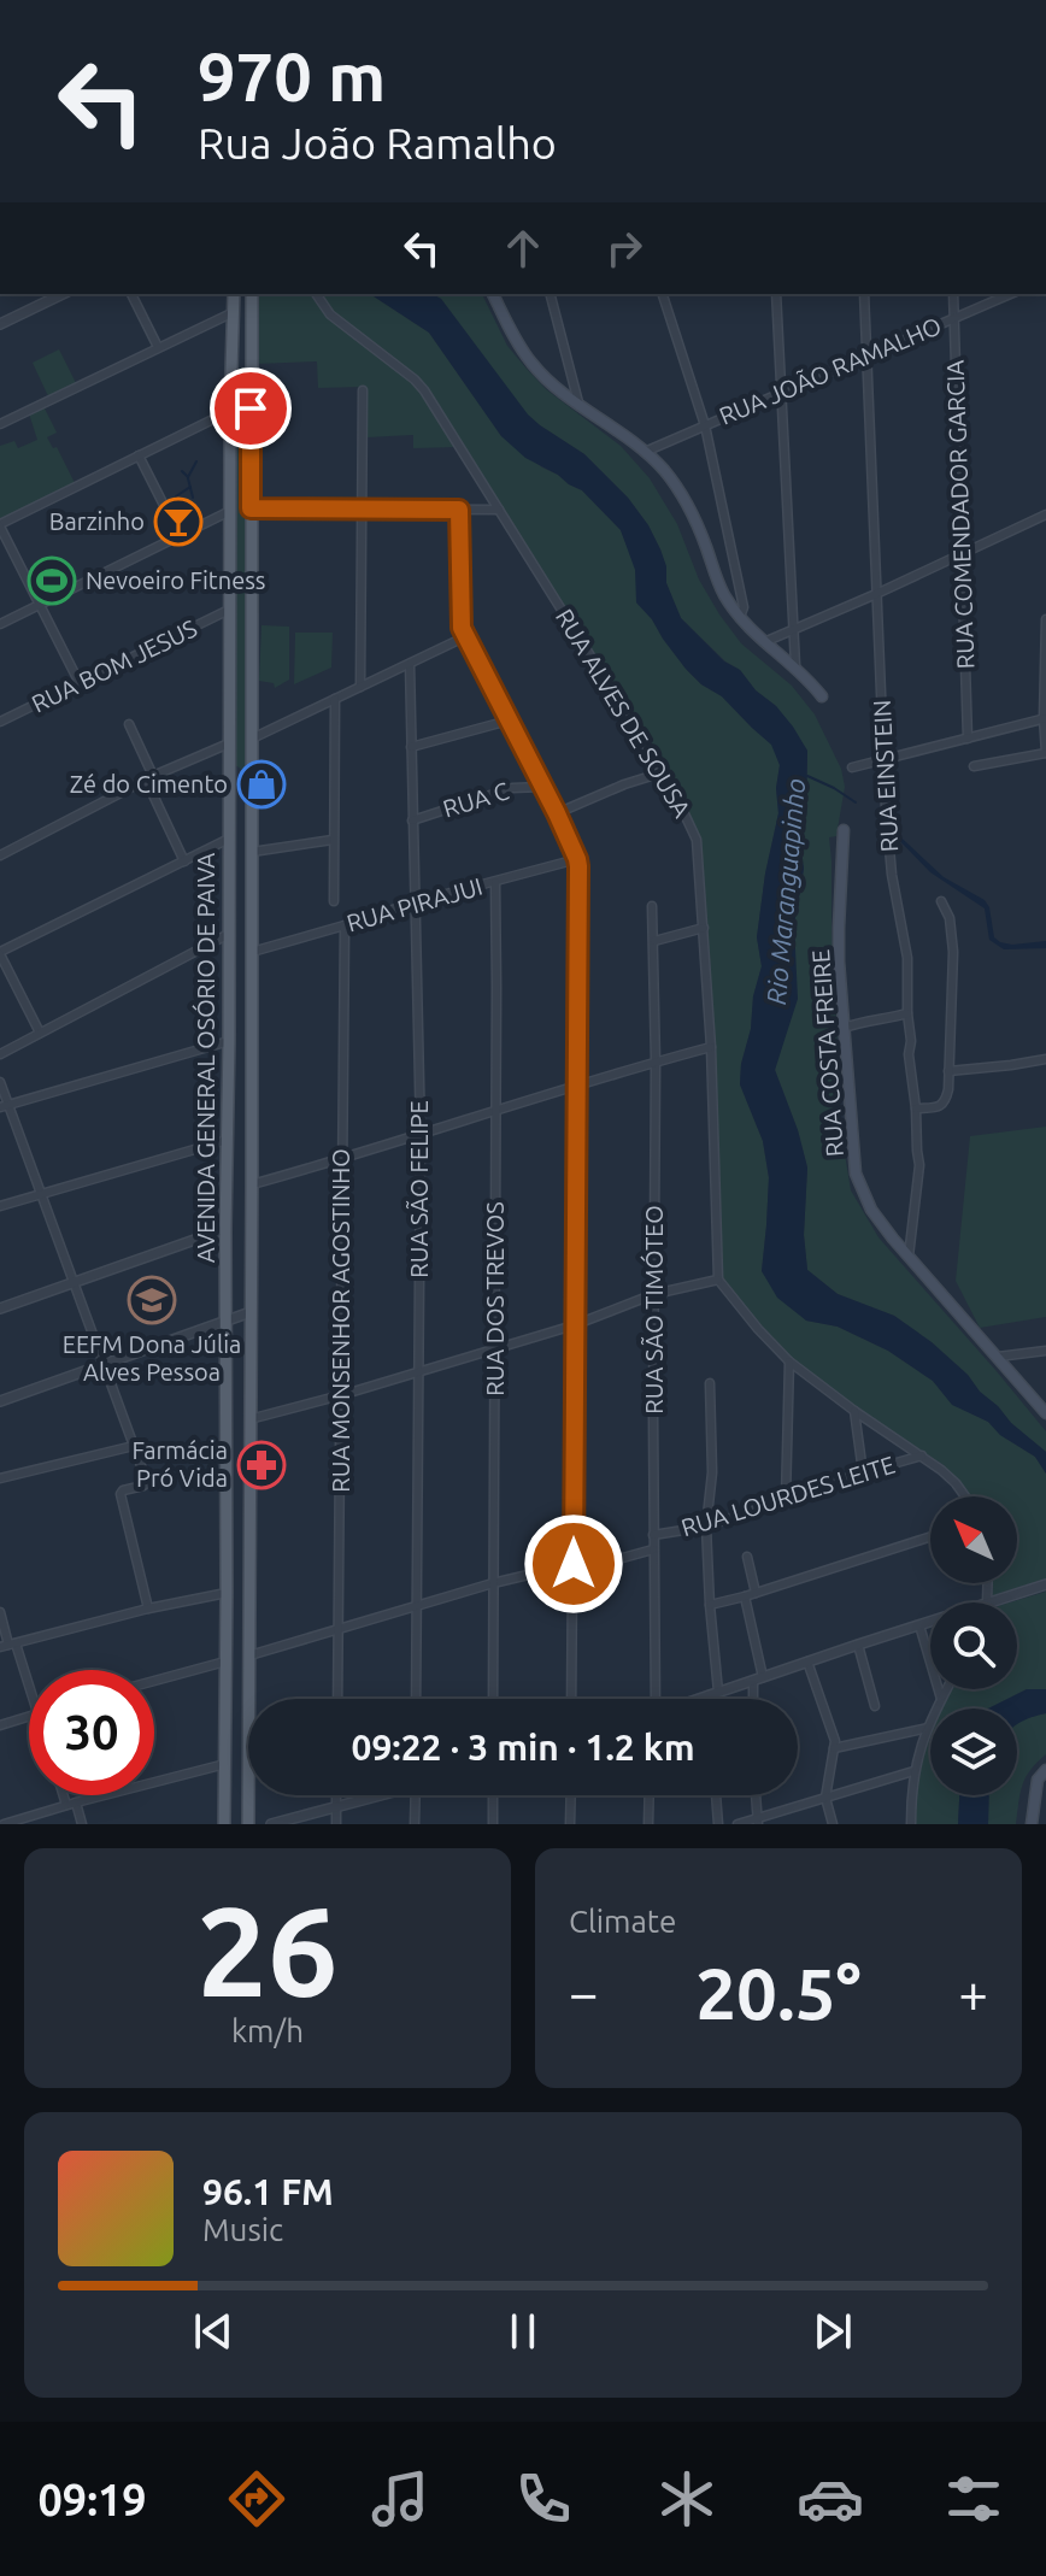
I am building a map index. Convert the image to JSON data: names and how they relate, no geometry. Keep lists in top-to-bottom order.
{
  "streets": {
    "main road": ["RUA COSTA FREIRE", "AVENIDA GENERAL OSÓRIO DE PAIVA"],
    "street": [
      "RUA JOÃO RAMALHO",
      "RUA COMENDADOR GARCIA",
      "RUA BOM JESUS",
      "RUA ALVES DE SOUSA",
      "RUA EINSTEIN",
      "RUA C",
      "RUA PIRAJUI",
      "RUA SÃO FELIPE",
      "RUA DOS TREVOS",
      "RUA SÃO TIMÓTEO",
      "RUA MONSENHOR AGOSTINHO",
      "RUA LOURDES LEITE"
    ]
  },
  "crossings": [
    ["RUA JOÃO RAMALHO", "RUA COMENDADOR GARCIA"],
    ["RUA JOÃO RAMALHO", "RUA EINSTEIN"],
    ["RUA BOM JESUS", "AVENIDA GENERAL OSÓRIO DE PAIVA"],
    ["RUA EINSTEIN", "RUA COSTA FREIRE"],
    ["RUA C", "RUA SÃO FELIPE"],
    ["RUA PIRAJUI", "AVENIDA GENERAL OSÓRIO DE PAIVA"],
    ["RUA PIRAJUI", "RUA SÃO FELIPE"],
    ["RUA PIRAJUI", "RUA DOS TREVOS"],
    ["RUA PIRAJUI", "RUA MONSENHOR AGOSTINHO"],
    ["RUA SÃO TIMÓTEO", "RUA LOURDES LEITE"]
  ],
  "water": ["Rio Maranguapinho"],
  "places": {
    "bar": ["Barzinho"],
    "sports": ["Nevoeiro Fitness"],
    "shop": ["Zé do Cimento"],
    "school or university": ["EEFM Dona Júlia Alves Pessoa"],
    "pharmacy": ["Farmácia Pró Vida"]
  },
  "north": "top left",
  "page": {
    "turn": ["970 m", "Rua João Ramalho"],
    "limit": "30",
    "trip": "09:22 · 3 min · 1.2 km",
    "tile": [
      ["26", "km/h"],
      "Climate"
    ],
    "heat": ["−", "20.5°", "+"],
    "song": ["96.1 FM", "Music"],
    "tabs": "09:19"
  }
}
